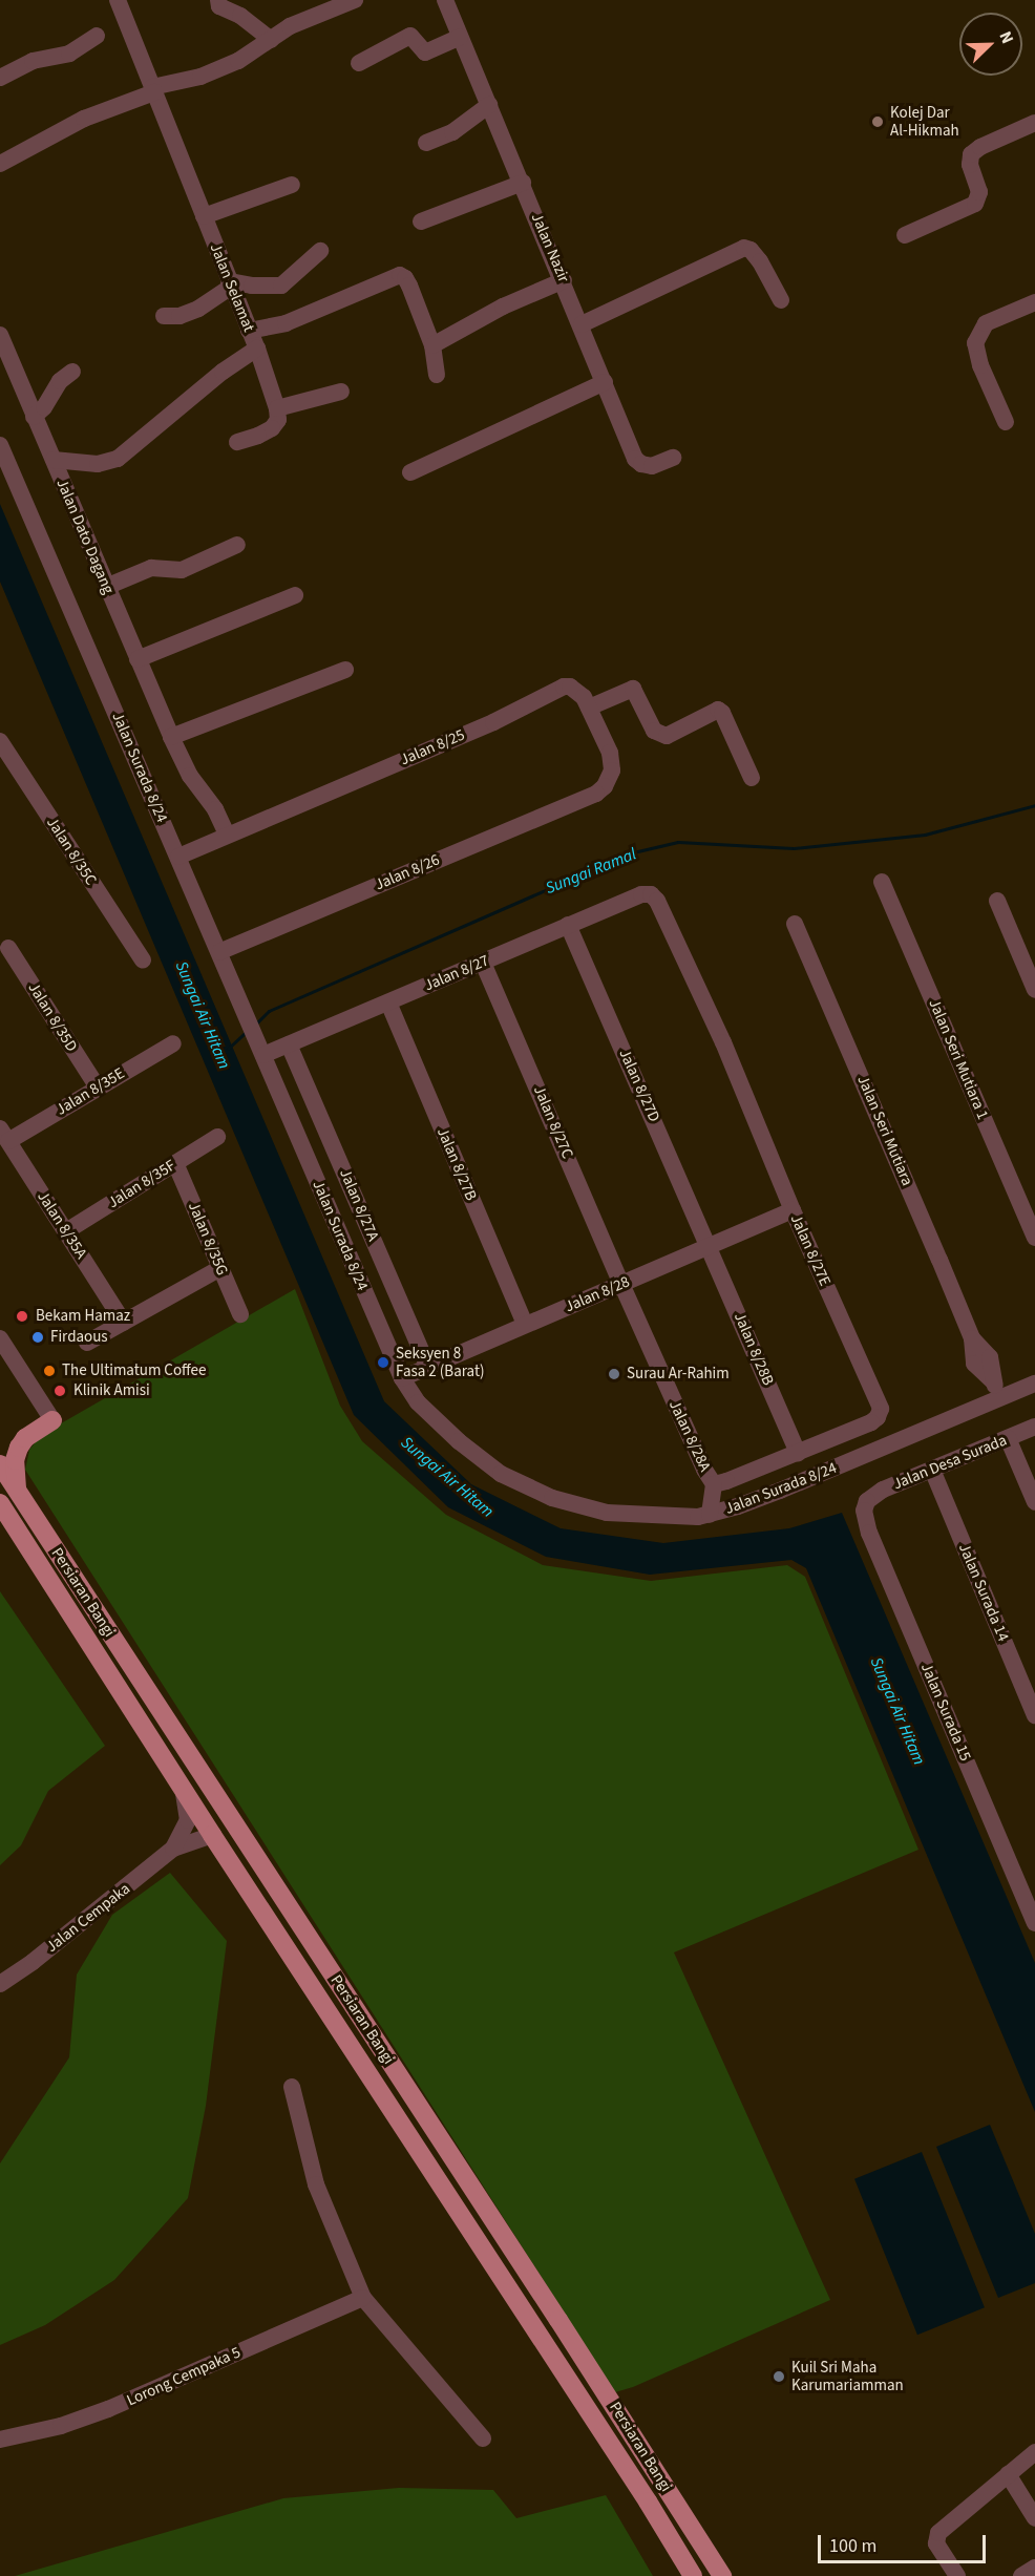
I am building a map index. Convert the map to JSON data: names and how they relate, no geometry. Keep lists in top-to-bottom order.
{
  "streets": {
    "main road": ["Persiaran Bangi"],
    "street": [
      "Jalan Nazir",
      "Jalan Selamat",
      "Jalan Dato Dagang",
      "Jalan 8/25",
      "Jalan Surada 8/24",
      "Jalan 8/35C",
      "Jalan 8/26",
      "Jalan 8/27",
      "Jalan 8/35D",
      "Jalan Seri Mutiara 1",
      "Jalan 8/27D",
      "Jalan 8/35E",
      "Jalan 8/27C",
      "Jalan Seri Mutiara",
      "Jalan 8/27B",
      "Jalan 8/35F",
      "Jalan 8/27A",
      "Jalan 8/35A",
      "Jalan 8/35G",
      "Jalan 8/27E",
      "Jalan 8/28",
      "Jalan 8/28B",
      "Jalan 8/28A",
      "Jalan Desa Surada",
      "Jalan Surada 14",
      "Jalan Surada 15",
      "Jalan Cempaka",
      "Lorong Cempaka 5"
    ]
  },
  "crossings": [
    ["Jalan Selamat", "Jalan Dato Dagang"],
    ["Jalan Dato Dagang", "Jalan 8/25"],
    ["Jalan 8/25", "Jalan Surada 8/24"],
    ["Jalan 8/25", "Jalan 8/26"],
    ["Jalan Surada 8/24", "Jalan 8/26"],
    ["Jalan Surada 8/24", "Jalan 8/27"],
    ["Jalan Surada 8/24", "Jalan Seri Mutiara"],
    ["Jalan Surada 8/24", "Jalan 8/28"],
    ["Jalan 8/27", "Jalan 8/27D"],
    ["Jalan 8/27", "Jalan 8/27C"],
    ["Jalan 8/27", "Jalan 8/27B"],
    ["Jalan 8/27", "Jalan 8/27A"],
    ["Jalan 8/27", "Jalan 8/27E"],
    ["Jalan 8/35D", "Jalan 8/35E"],
    ["Jalan 8/27D", "Jalan 8/28"],
    ["Jalan 8/27D", "Jalan 8/28B"],
    ["Jalan 8/35E", "Jalan 8/35A"],
    ["Jalan 8/27C", "Jalan 8/28"],
    ["Jalan 8/27C", "Jalan 8/28A"],
    ["Jalan 8/27B", "Jalan 8/28"],
    ["Jalan 8/35F", "Jalan 8/35A"],
    ["Jalan 8/35F", "Jalan 8/35G"],
    ["Jalan 8/27A", "Jalan 8/28"],
    ["Jalan 8/27E", "Jalan 8/28"],
    ["Jalan 8/27E", "Jalan 8/28B"],
    ["Jalan 8/27E", "Jalan 8/28A"],
    ["Jalan 8/28", "Jalan 8/28B"],
    ["Jalan 8/28", "Jalan 8/28A"],
    ["Jalan Desa Surada", "Jalan Surada 14"],
    ["Jalan Desa Surada", "Jalan Surada 15"],
    ["Persiaran Bangi", "Jalan Cempaka"]
  ],
  "water": ["Sungai Ramal", "Sungai Air Hitam"],
  "places": [
    "Kolej Dar Al-Hikmah",
    "Bekam Hamaz",
    "Firdaous",
    "Seksyen 8 Fasa 2 (Barat)",
    "The Ultimatum Coffee",
    "Surau Ar-Rahim",
    "Klinik Amisi",
    "Kuil Sri Maha Karumariamman"
  ],
  "scale_bar": "100 m",
  "north": "top right"
}
